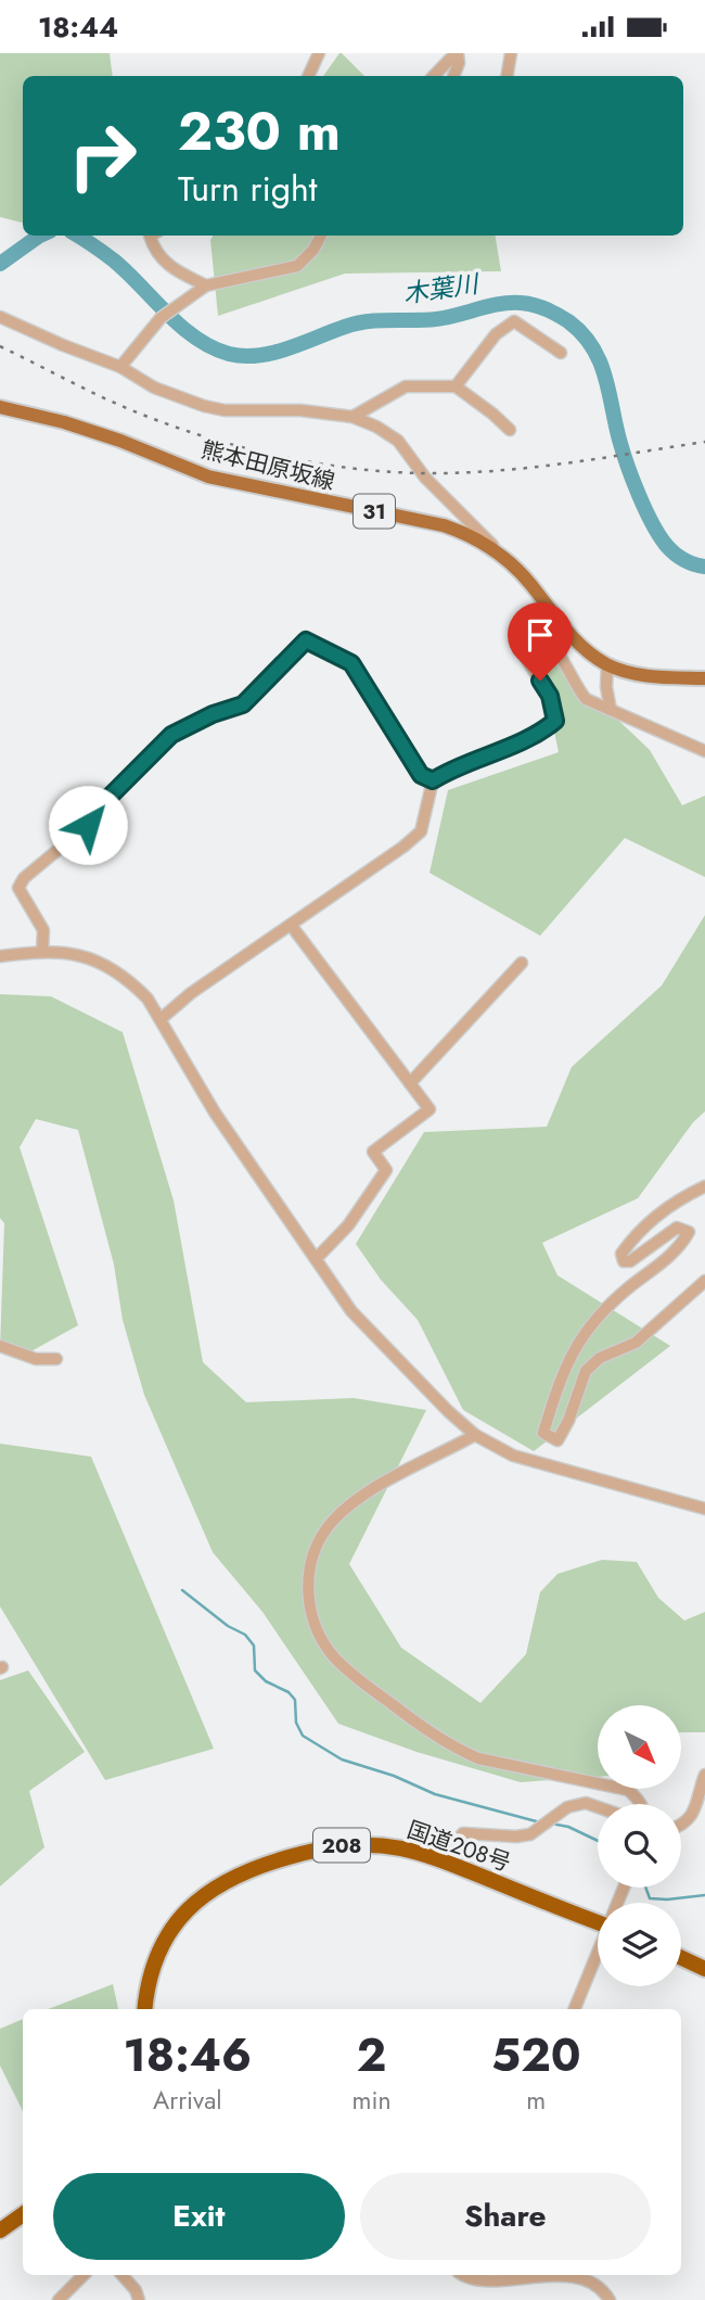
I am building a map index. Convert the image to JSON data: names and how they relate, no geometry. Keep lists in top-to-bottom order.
{
  "streets": {
    "highway": ["208", "国道208号"],
    "main road": ["熊本田原坂線", "31"]
  },
  "water": ["木葉川"],
  "north": "bottom right",
  "page": {
    "status": "18:44",
    "turn": ["230 m", "Turn right"],
    "eta": [
      "18:46",
      "Arrival",
      "2",
      "min",
      "520",
      "m"
    ],
    "buttons": ["Exit", "Share"]
  }
}
